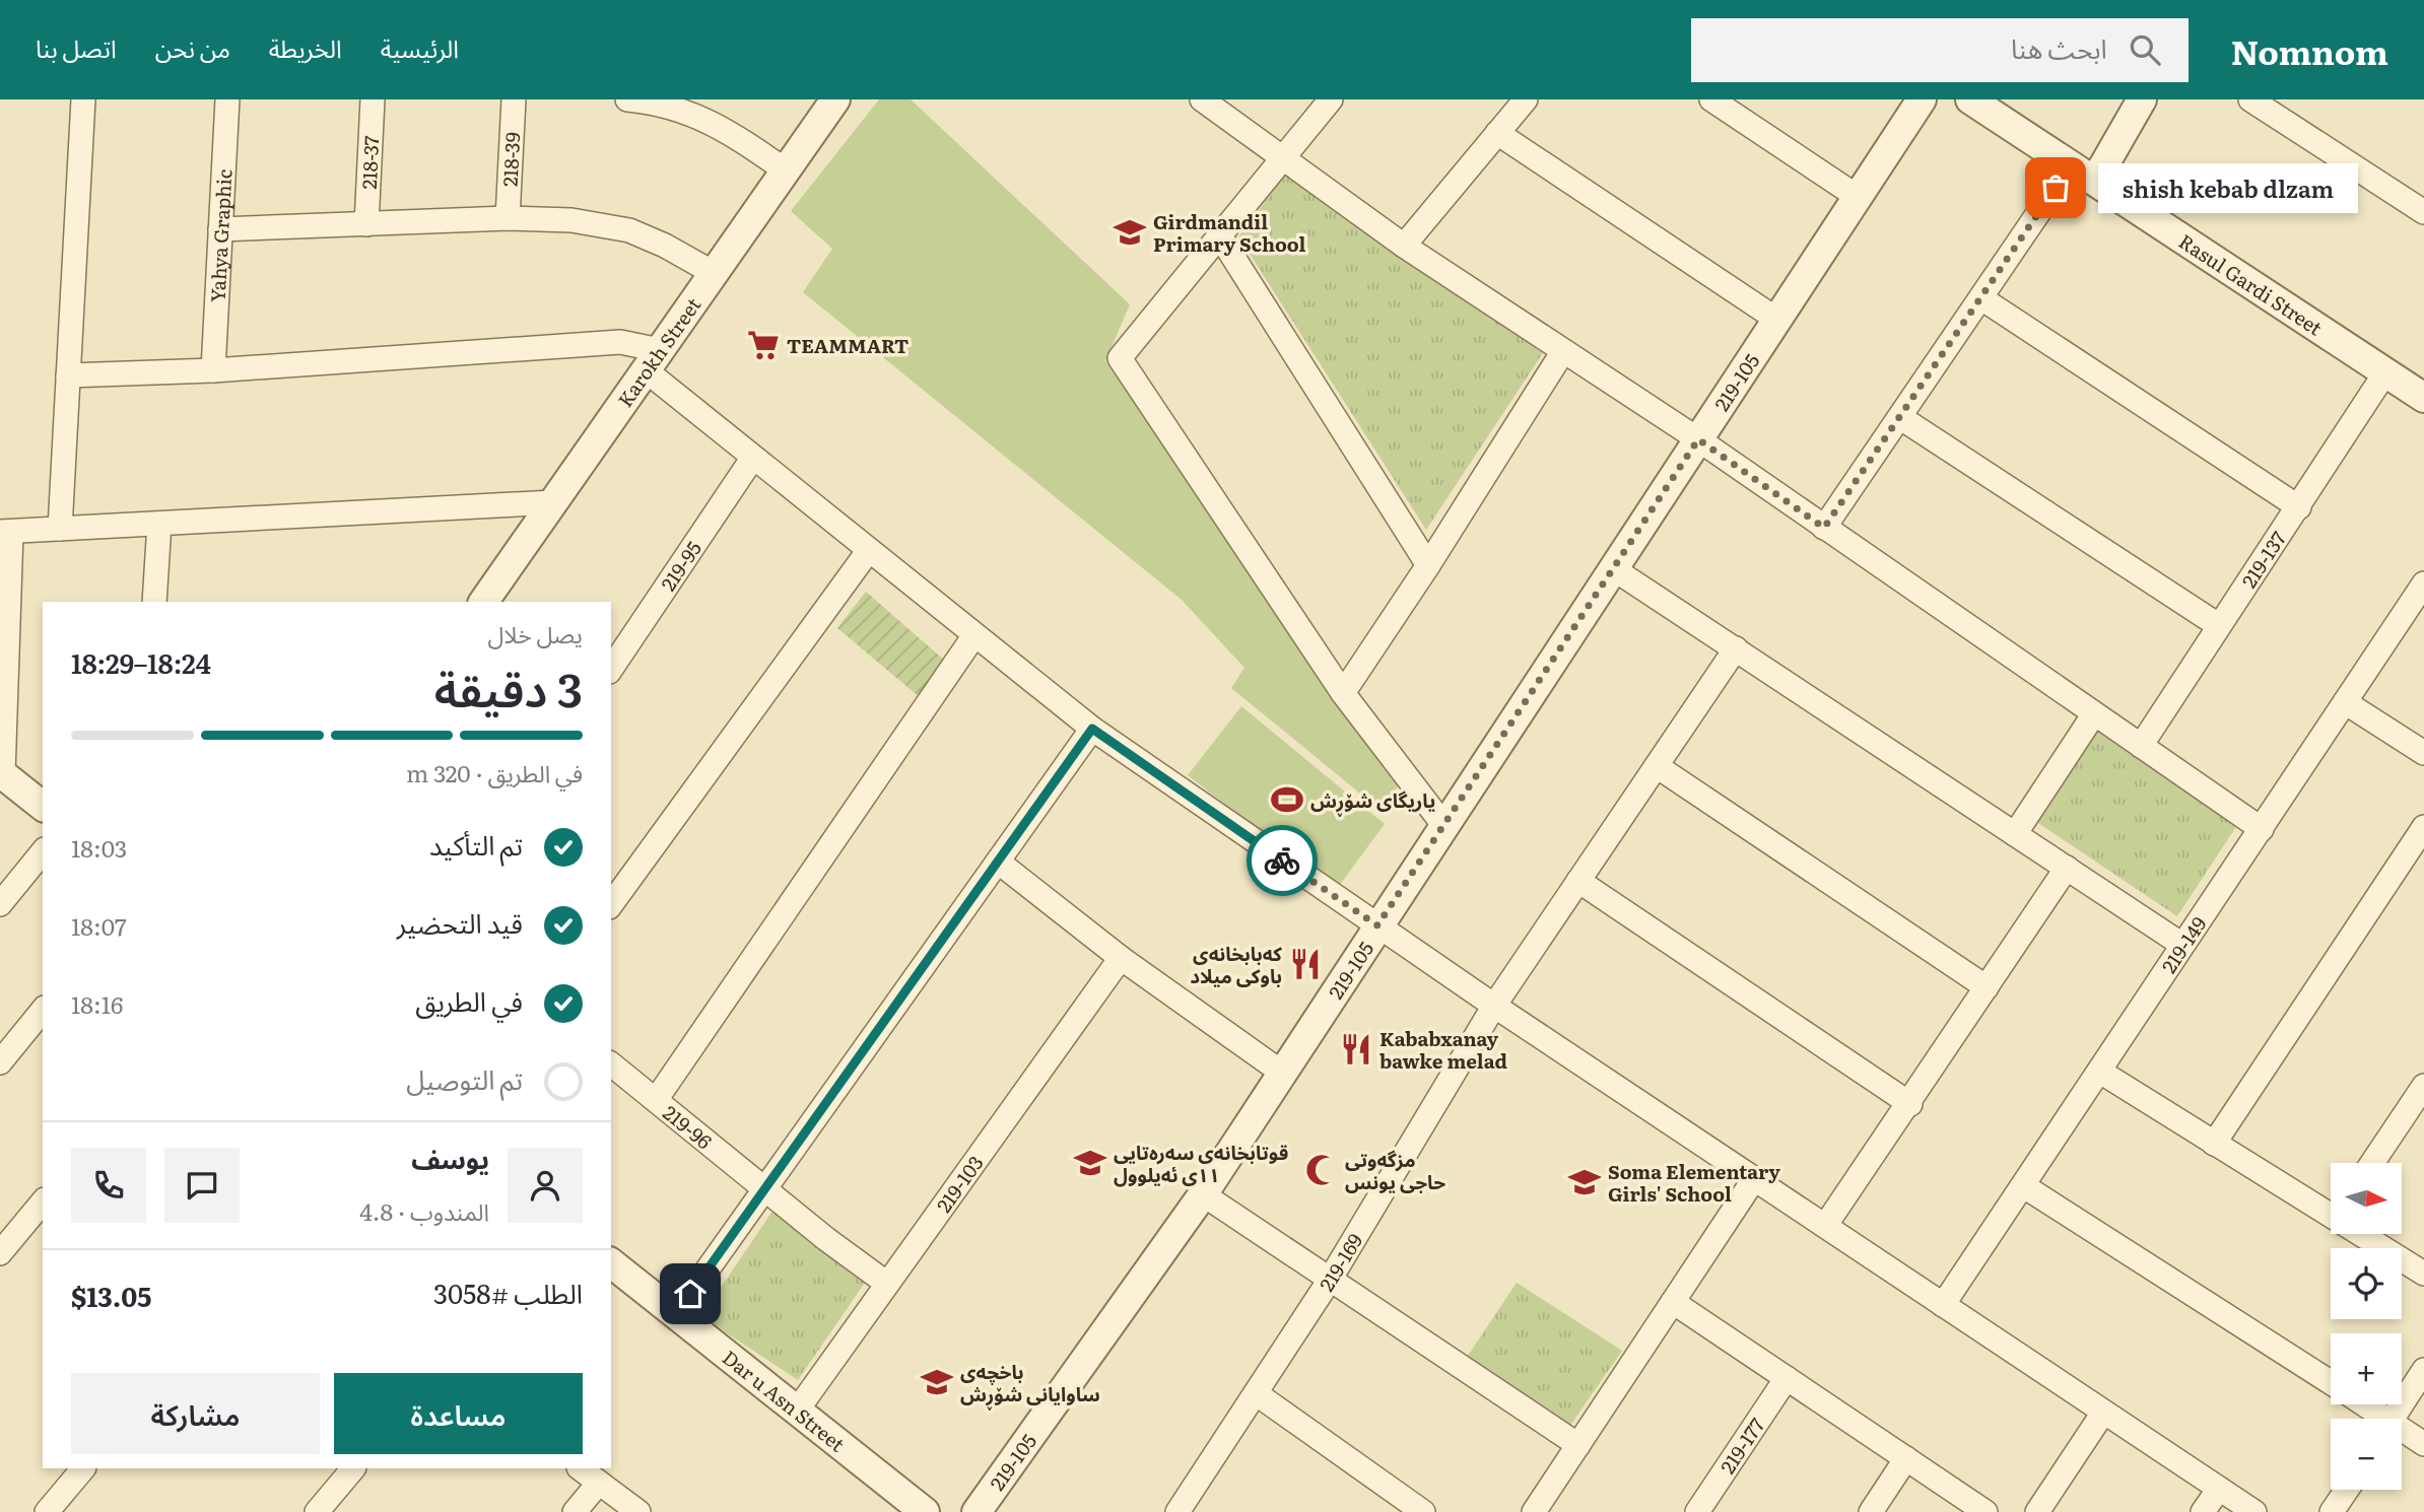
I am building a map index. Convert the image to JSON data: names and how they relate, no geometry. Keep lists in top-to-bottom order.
{
  "streets": {
    "street": [
      "218-39",
      "218-37",
      "Yahya Graphic",
      "Rasul Gardi Street",
      "Karokh Street",
      "219-105",
      "219-137",
      "219-95",
      "219-149",
      "219-96",
      "219-103",
      "219-169",
      "Dar u Asn Street",
      "219-177"
    ]
  },
  "crossings": [
    ["Rasul Gardi Street", "219-137"],
    ["219-96", "219-103"],
    ["219-103", "Dar u Asn Street"]
  ],
  "places": {
    "other": ["shish kebab dlzam"],
    "school or university": [
      "Girdmandil Primary School",
      "قوتابخانەی سەرەتایی ١١ی ئەیلوول",
      "Soma Elementary Girls' School",
      "باخچەی ساوایانی شۆڕش"
    ],
    "supermarket": ["TEAMMART"],
    "sports": ["یاریگای شۆڕش"],
    "restaurant": ["کەبابخانەی باوکی میلاد", "Kababxanay bawke melad"],
    "mosque": ["مزگەوتی حاجی یونس"]
  },
  "north": "right",
  "page": {
    "header": "Nomnom",
    "search": "ابحث هنا",
    "nav": [
      "الرئيسية",
      "الخريطة",
      "من نحن",
      "اتصل بنا"
    ],
    "bubble": "shish kebab dlzam",
    "heading": ["3 دقيقة", "يصل خلال", "18:24–18:29"],
    "panel": [
      "يوسف",
      "المندوب · 4.8",
      "الطلب #3058",
      "$13.05"
    ],
    "bar": "في الطريق · 320 m",
    "list": [
      ["تم التأكيد", "18:03"],
      ["قيد التحضير", "18:07"],
      ["في الطريق", "18:16"],
      "تم التوصيل"
    ],
    "map_buttons": ["+", "−"],
    "buttons": ["مساعدة", "مشاركة"]
  }
}
